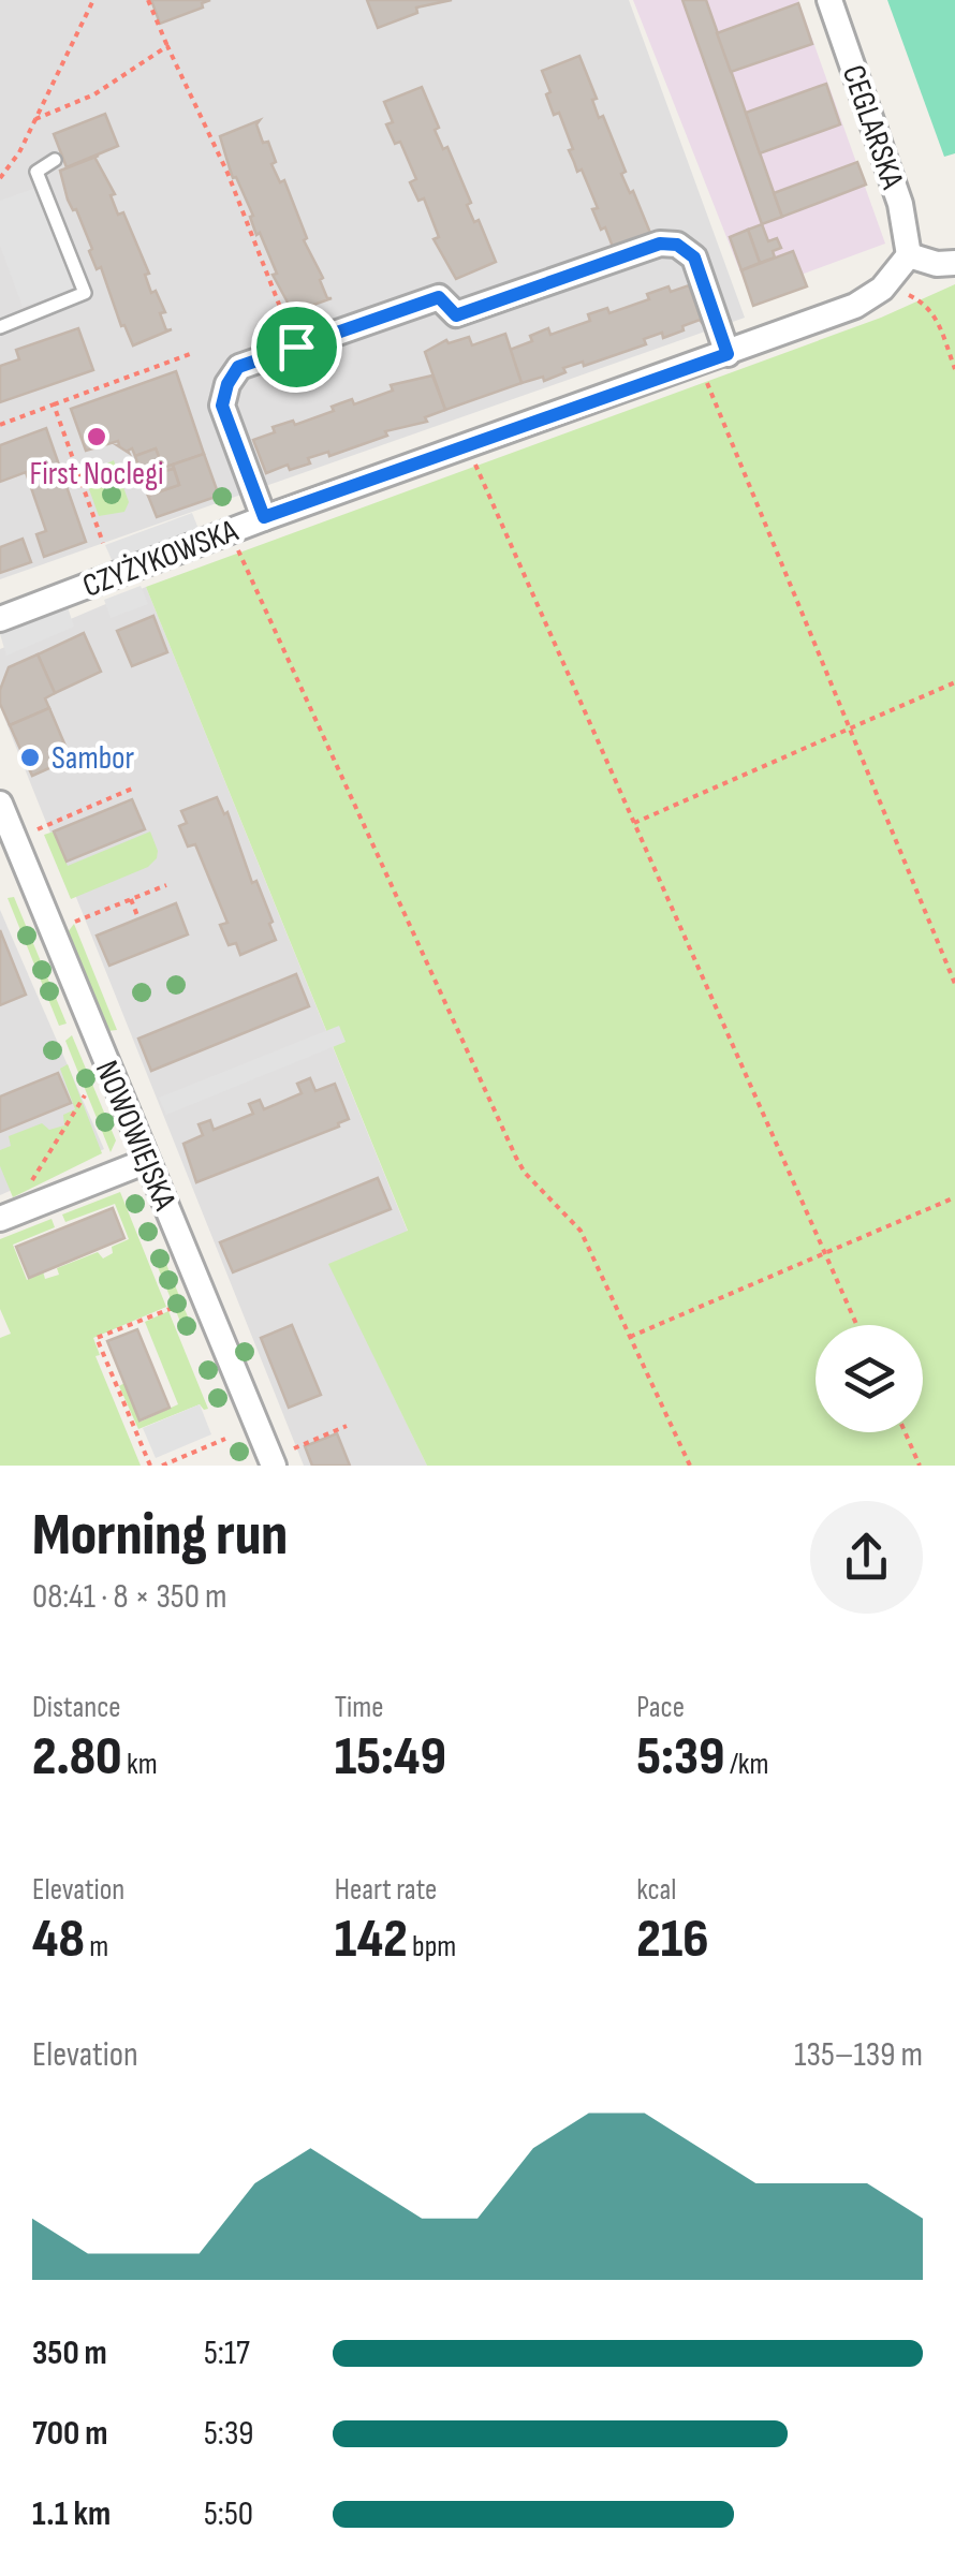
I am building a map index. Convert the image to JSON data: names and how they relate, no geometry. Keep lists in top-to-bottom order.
{
  "streets": {
    "street": ["CEGLARSKA", "CZYŻYKOWSKA", "NOWOWIEJSKA"]
  },
  "crossings": [
    ["CEGLARSKA", "CZYŻYKOWSKA"]
  ],
  "places": ["First Noclegi", "Sambor"],
  "page": {
    "heading": ["Morning run", "08:41 · 8 × 350 m"],
    "stats": [
      ["Distance", "2.80 km"],
      ["Time", "15:49"],
      ["Pace", "5:39 /km"],
      ["Elevation", "48 m"],
      ["Heart rate", "142 bpm"],
      ["kcal", "216"]
    ],
    "chart": ["Elevation", "135–139 m"],
    "list": [
      {
        "name": "350 m",
        "note": "5:17"
      },
      {
        "name": "700 m",
        "note": "5:39"
      },
      {
        "name": "1.1 km",
        "note": "5:50"
      }
    ]
  }
}
